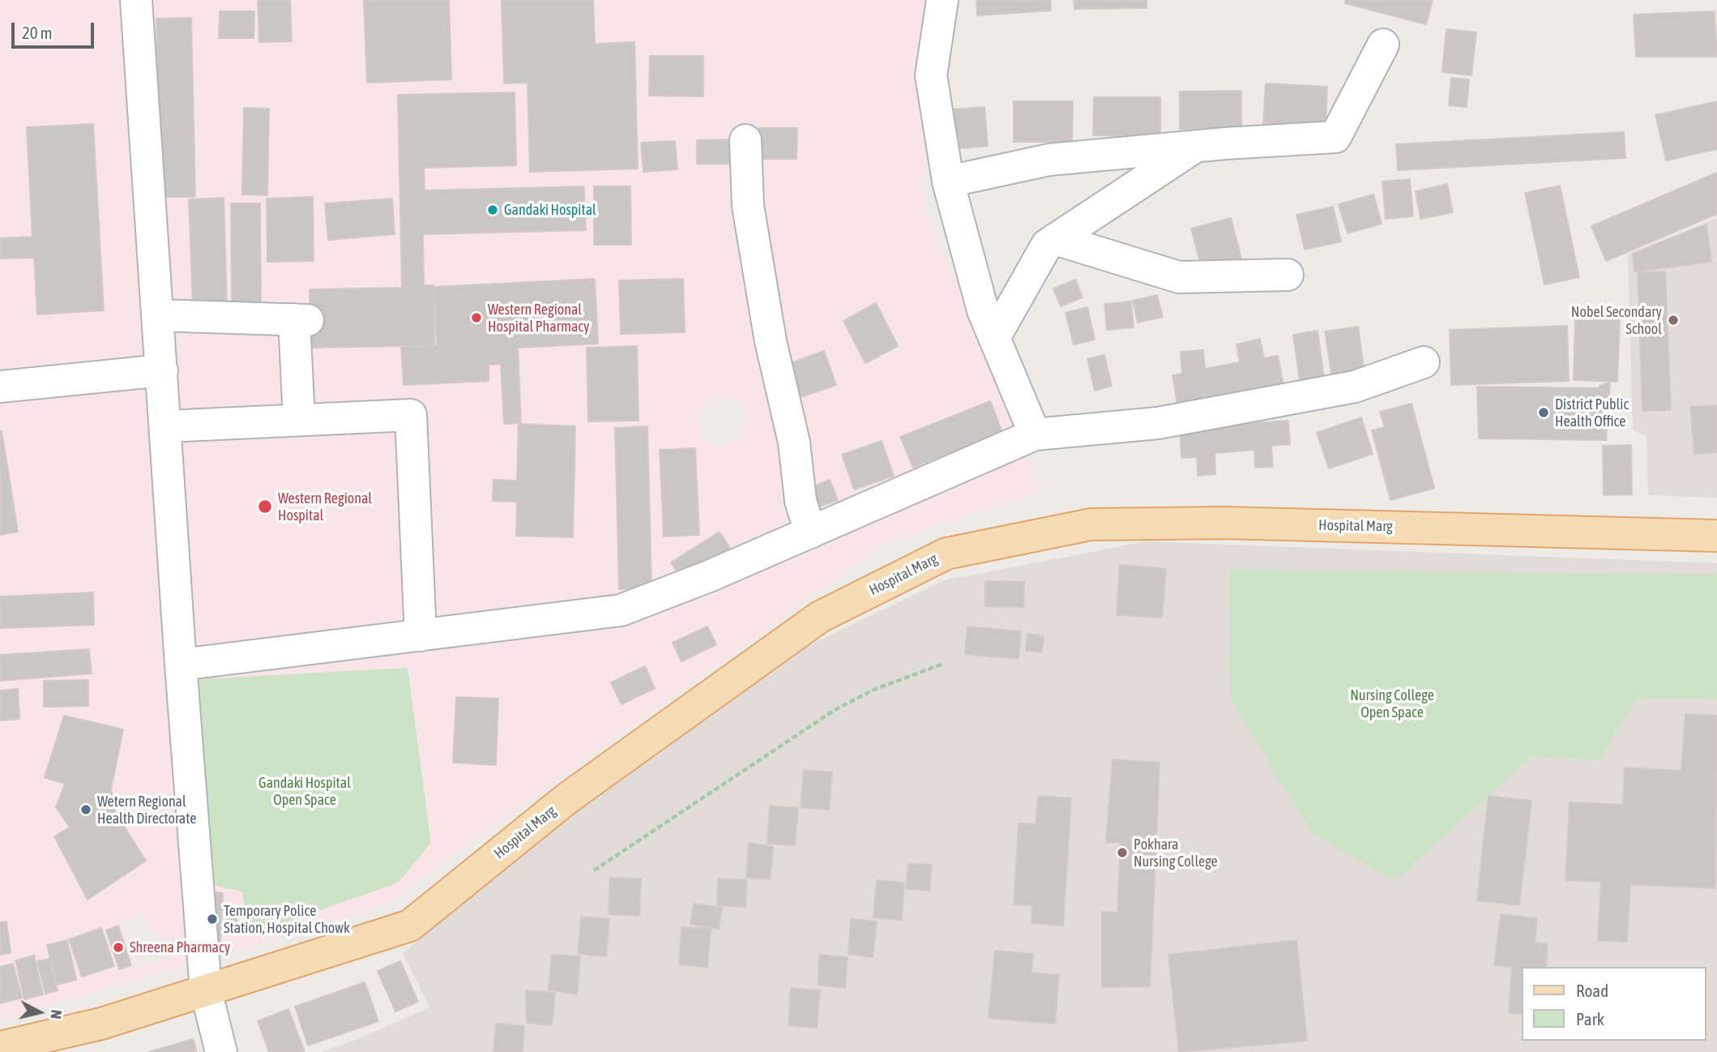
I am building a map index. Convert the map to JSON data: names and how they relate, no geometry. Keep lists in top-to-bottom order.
{
  "streets": {
    "main road": ["Hospital Marg"]
  },
  "parks": ["Nursing College Open Space", "Gandaki Hospital Open Space"],
  "places": [
    "Gandaki Hospital",
    "Western Regional Hospital Pharmacy",
    "Nobel Secondary School",
    "District Public Health Office",
    "Western Regional Hospital",
    "Wetern Regional Health Directorate",
    "Pokhara Nursing College",
    "Temporary Police Station, Hospital Chowk",
    "Shreena Pharmacy"
  ],
  "legend": ["Road", "Park"],
  "scale_bar": "20 m",
  "north": "right"
}
